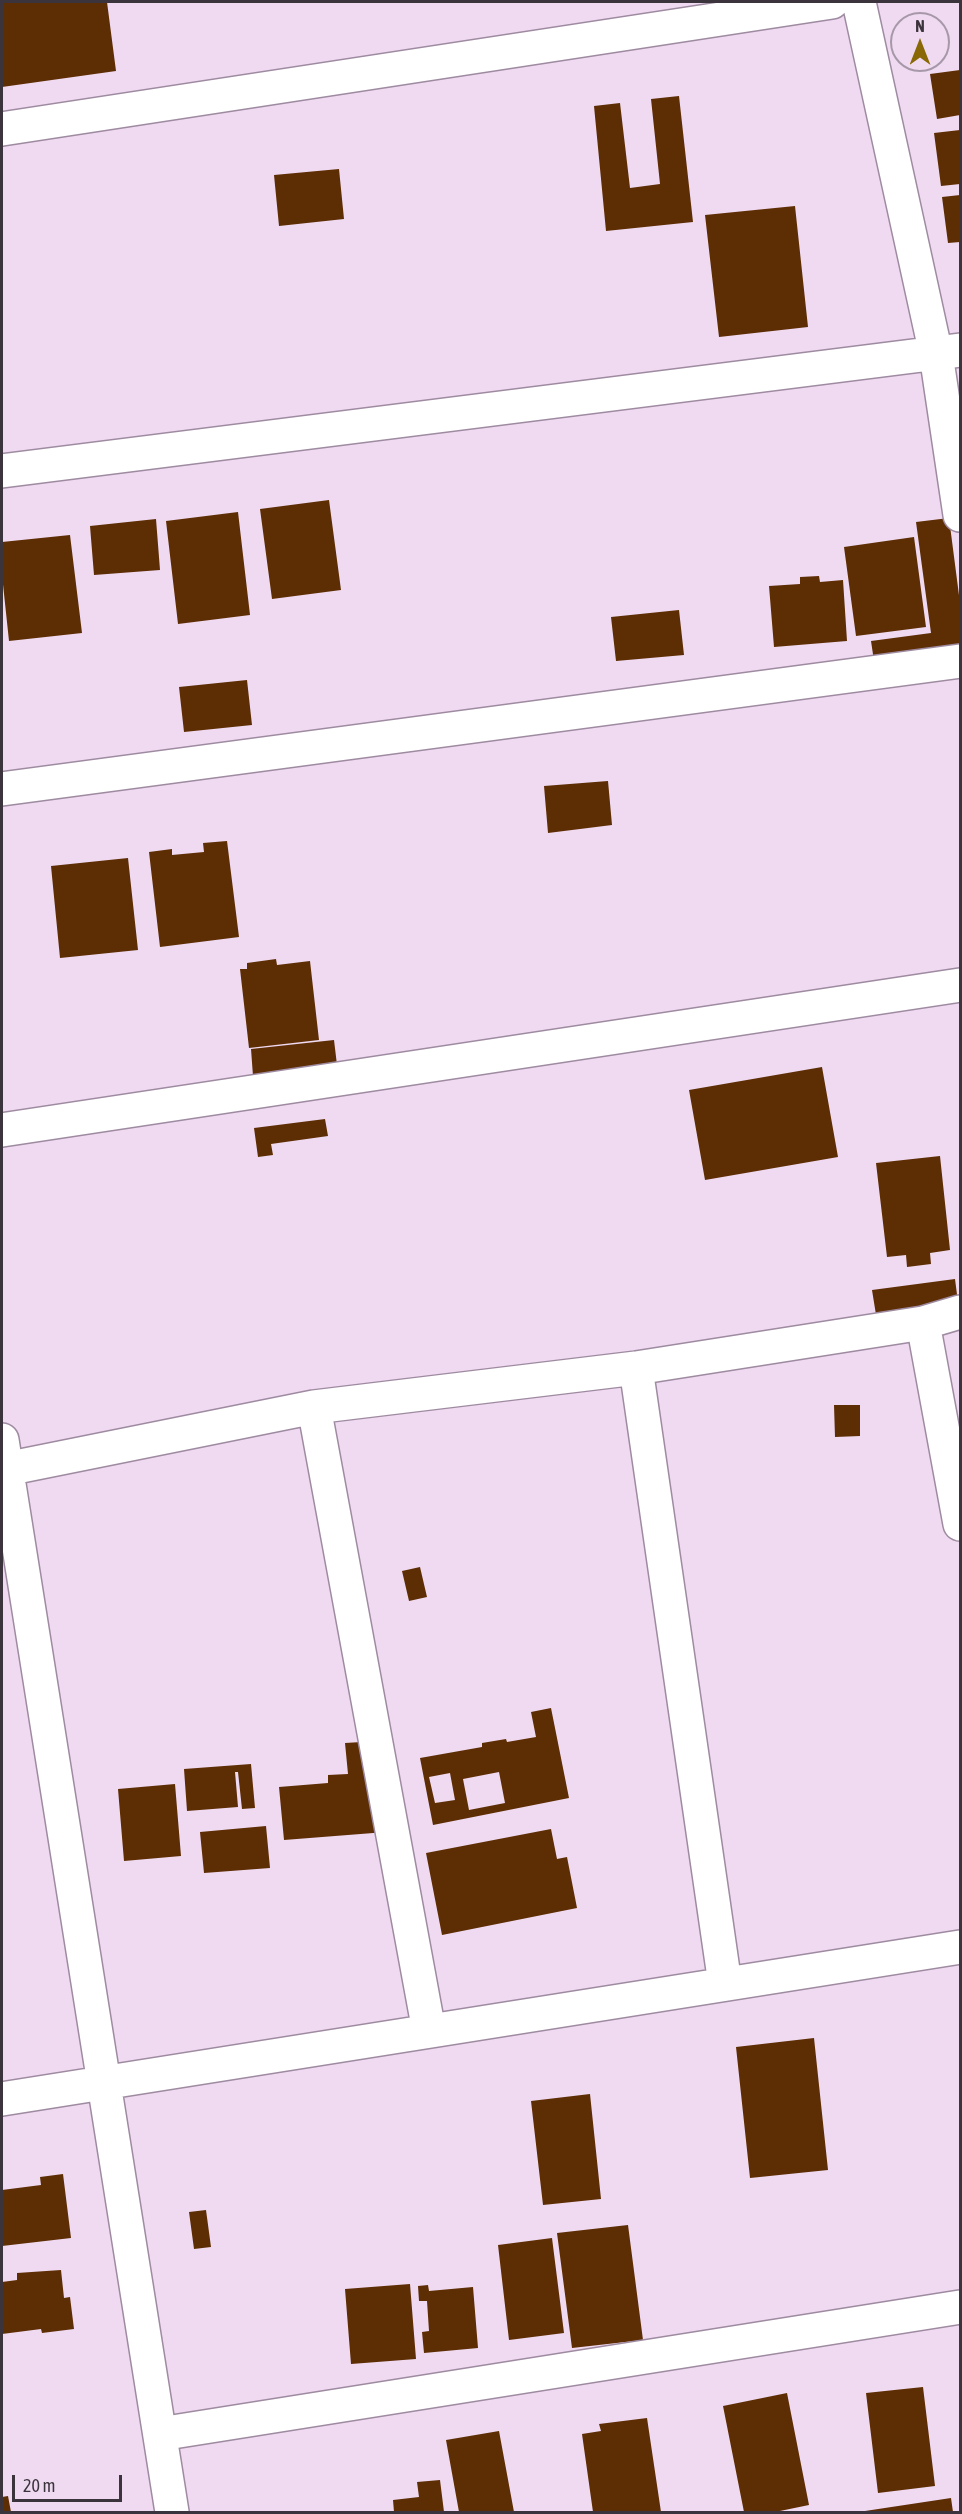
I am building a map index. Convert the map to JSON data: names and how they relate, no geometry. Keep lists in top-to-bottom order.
{
  "scale_bar": "20 m",
  "north": "top"
}
